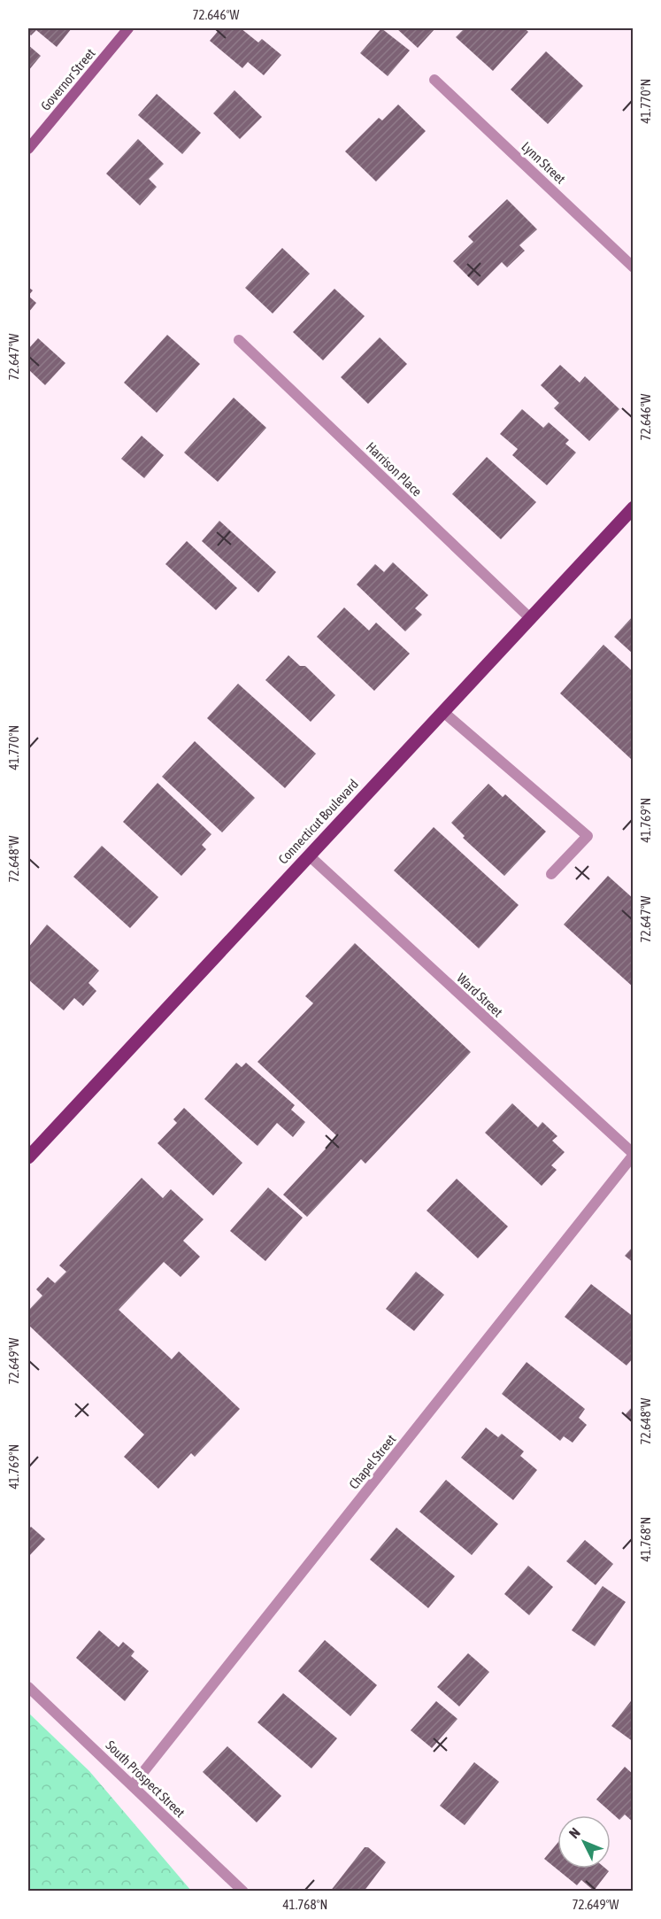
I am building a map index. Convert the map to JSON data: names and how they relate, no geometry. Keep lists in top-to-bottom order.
{
  "streets": {
    "main road": ["Governor Street", "Connecticut Boulevard"],
    "street": [
      "Lynn Street",
      "Harrison Place",
      "Ward Street",
      "Chapel Street",
      "South Prospect Street"
    ]
  },
  "crossings": [
    ["Harrison Place", "Connecticut Boulevard"],
    ["Connecticut Boulevard", "Ward Street"],
    ["Ward Street", "Chapel Street"],
    ["Chapel Street", "South Prospect Street"]
  ],
  "north": "top left",
  "coordinates": [
    "72.646°W",
    "41.770°N",
    "72.647°W",
    "41.769°N",
    "72.648°W",
    "72.649°W",
    "41.768°N"
  ]
}
